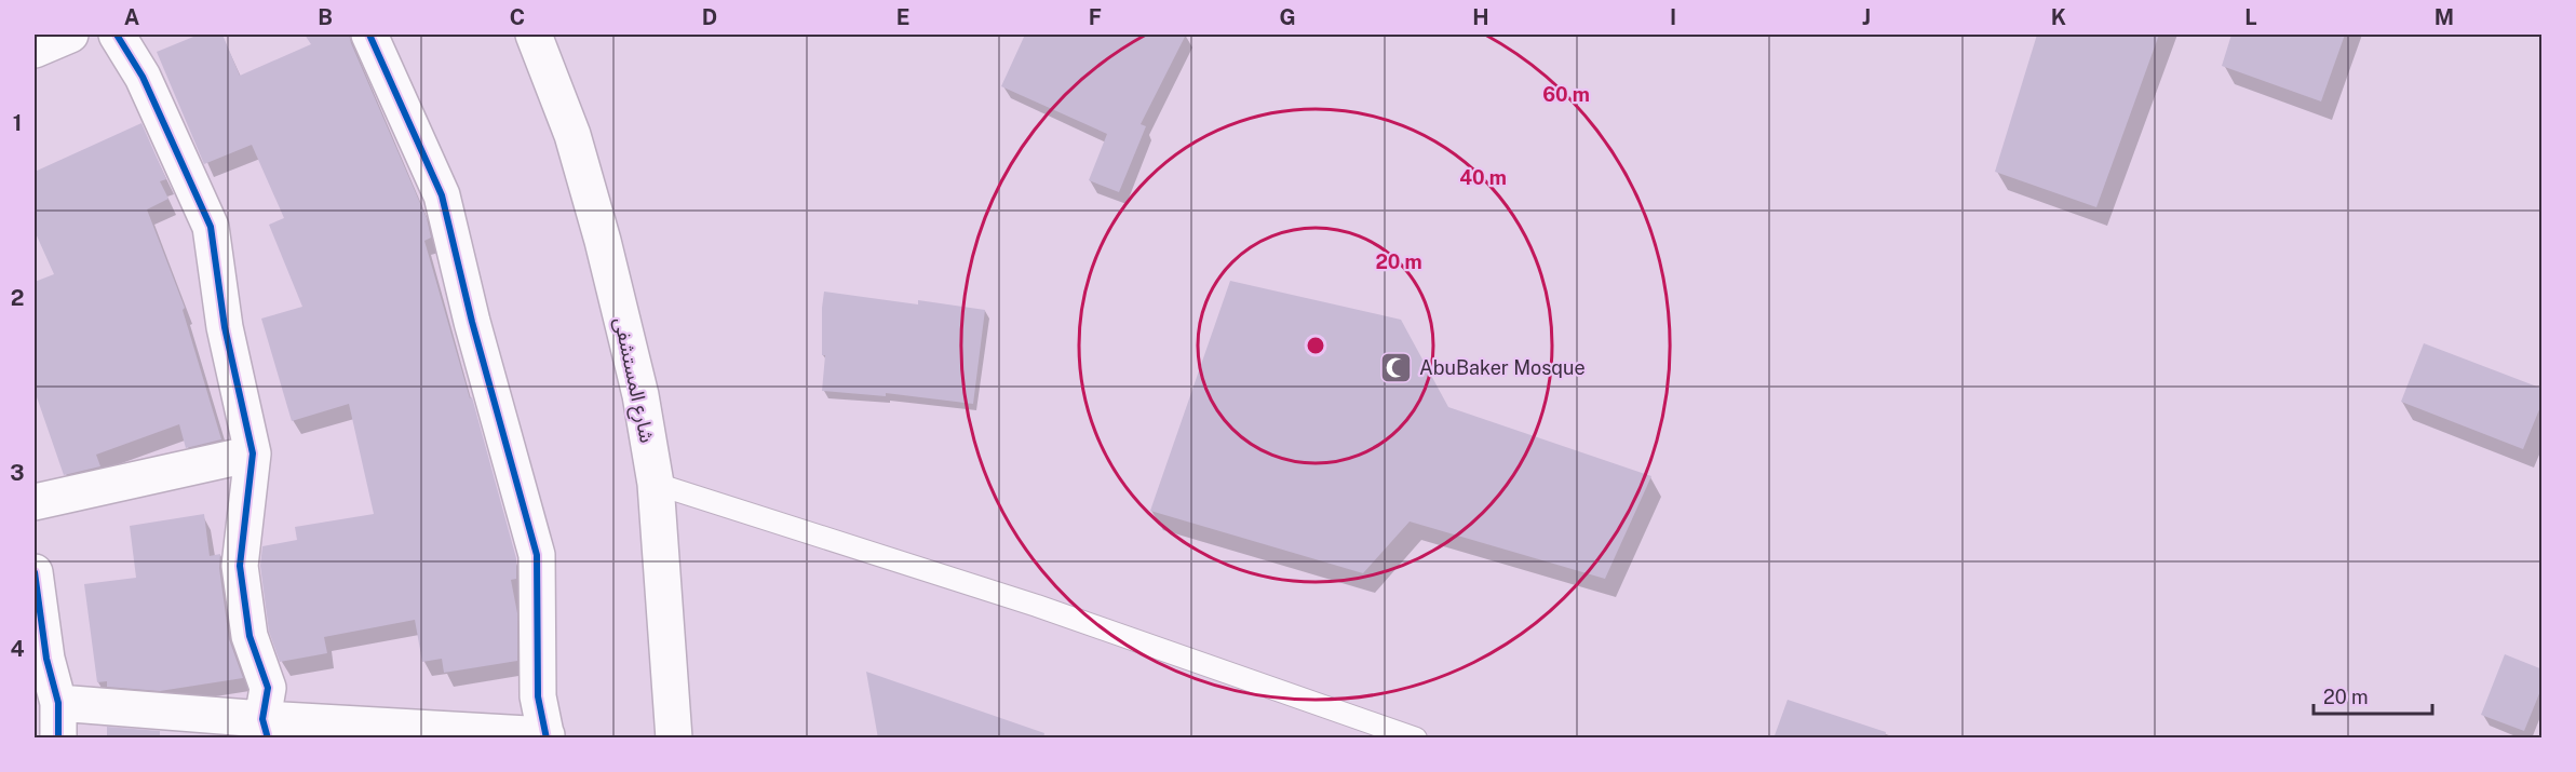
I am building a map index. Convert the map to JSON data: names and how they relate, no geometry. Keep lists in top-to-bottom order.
{
  "streets": {
    "main road": ["شارع المستشفى"]
  },
  "places": {
    "mosque": ["AbuBaker Mosque"]
  },
  "scale_bar": "20 m",
  "grid": {
    "columns": [
      "A",
      "B",
      "C",
      "D",
      "E",
      "F",
      "G",
      "H",
      "I",
      "J",
      "K",
      "L",
      "M"
    ],
    "rows": [
      "1",
      "2",
      "3",
      "4"
    ]
  },
  "rings": ["60 m", "40 m", "20 m"]
}
